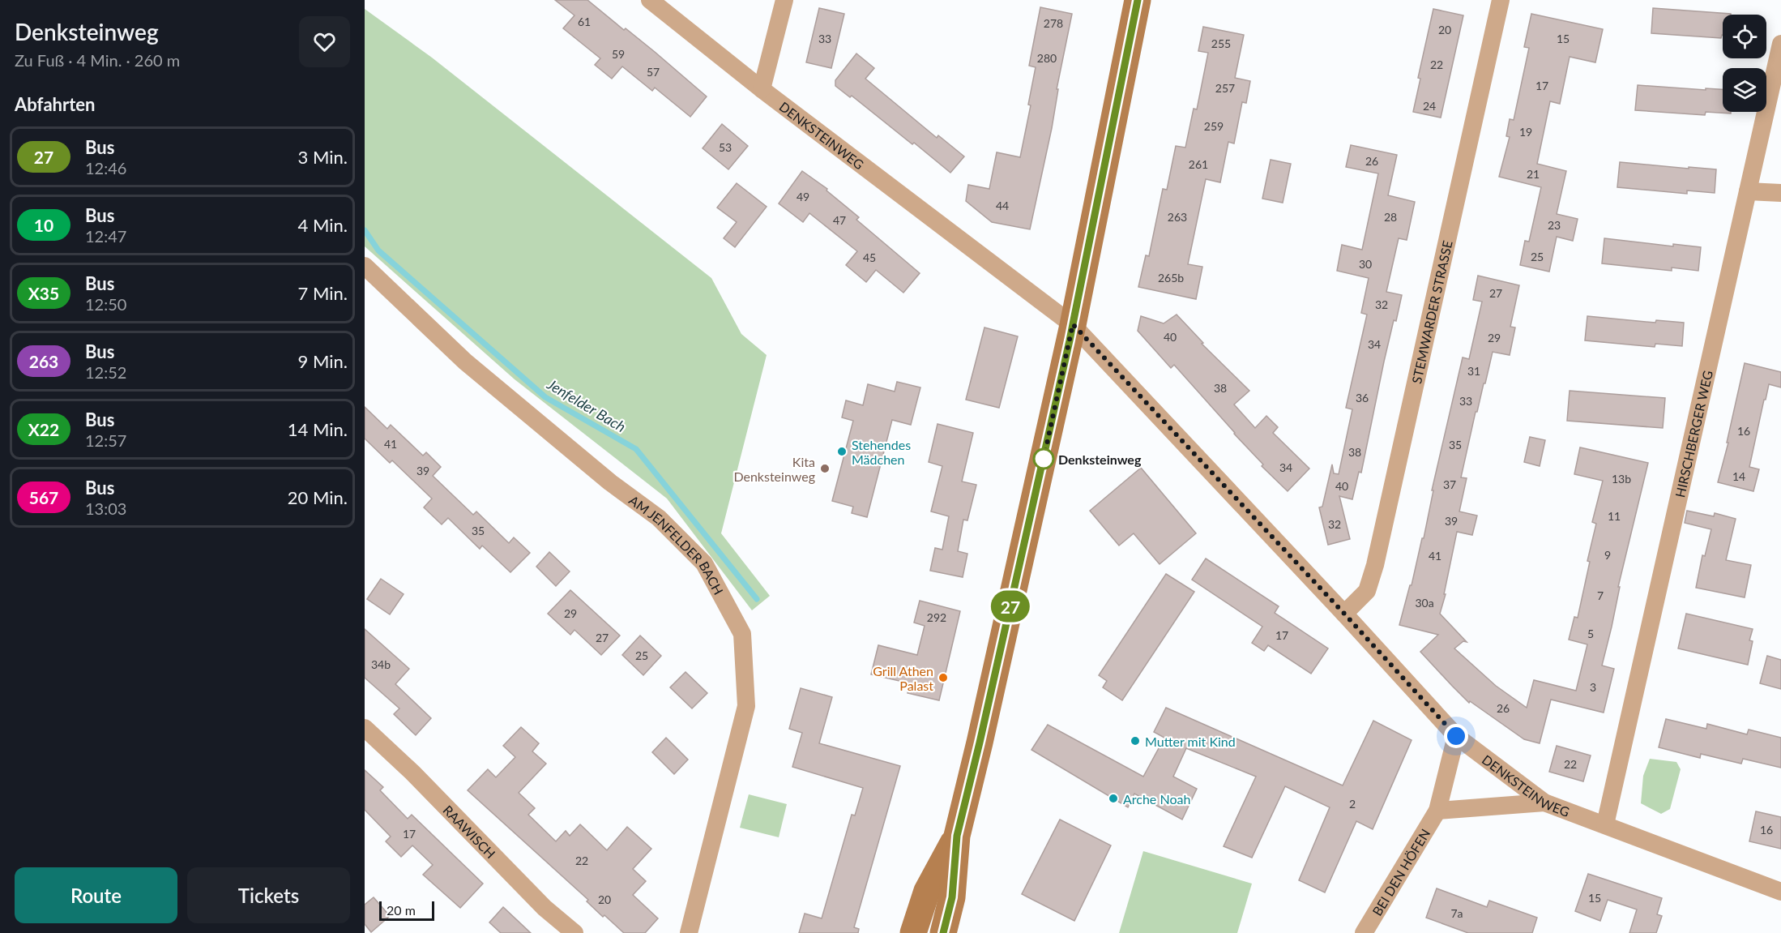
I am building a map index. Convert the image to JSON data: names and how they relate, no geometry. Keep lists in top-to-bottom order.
{
  "streets": {
    "street": [
      "DENKSTEINWEG",
      "STEMWARDER STRASSE",
      "HIRSCHBERGER WEG",
      "AM JENFELDER BACH",
      "RAAWISCH",
      "BEI DEN HÖFEN"
    ]
  },
  "crossings": [
    ["DENKSTEINWEG", "STEMWARDER STRASSE"],
    ["DENKSTEINWEG", "HIRSCHBERGER WEG"],
    ["DENKSTEINWEG", "BEI DEN HÖFEN"]
  ],
  "water": ["Jenfelder Bach"],
  "places": [
    "Stehendes Mädchen",
    "Denksteinweg",
    "Kita Denksteinweg",
    "Grill Athen Palast",
    "Mutter mit Kind",
    "Arche Noah"
  ],
  "lines": ["bus line 27"],
  "house_numbers": [
    "61",
    "278",
    "20",
    "33",
    "15",
    "255",
    "59",
    "280",
    "22",
    "57",
    "17",
    "257",
    "24",
    "259",
    "19",
    "53",
    "26",
    "261",
    "21",
    "49",
    "44",
    "263",
    "28",
    "47",
    "23",
    "25",
    "45",
    "30",
    "265b",
    "27",
    "32",
    "40",
    "29",
    "34",
    "31",
    "38",
    "36",
    "33",
    "16",
    "41",
    "35",
    "38",
    "34",
    "39",
    "14",
    "13b",
    "37",
    "40",
    "11",
    "39",
    "32",
    "35",
    "9",
    "41",
    "7",
    "30a",
    "29",
    "292",
    "5",
    "17",
    "27",
    "25",
    "34b",
    "3",
    "26",
    "22",
    "2",
    "16",
    "17",
    "22",
    "15",
    "20",
    "7a"
  ],
  "scale_bar": "20 m",
  "page": {
    "heading": [
      ["Denksteinweg", "Zu Fuß · 4 Min. · 260 m"],
      "Abfahrten"
    ],
    "on_map": "27",
    "list": [
      {
        "mark": "27",
        "name": "Bus",
        "note": "12:46",
        "value": "3 Min."
      },
      {
        "mark": "10",
        "name": "Bus",
        "note": "12:47",
        "value": "4 Min."
      },
      {
        "mark": "X35",
        "name": "Bus",
        "note": "12:50",
        "value": "7 Min."
      },
      {
        "mark": "263",
        "name": "Bus",
        "note": "12:52",
        "value": "9 Min."
      },
      {
        "mark": "X22",
        "name": "Bus",
        "note": "12:57",
        "value": "14 Min."
      },
      {
        "mark": "567",
        "name": "Bus",
        "note": "13:03",
        "value": "20 Min."
      }
    ],
    "buttons": ["Route", "Tickets"],
    "scale": "20 m"
  }
}
